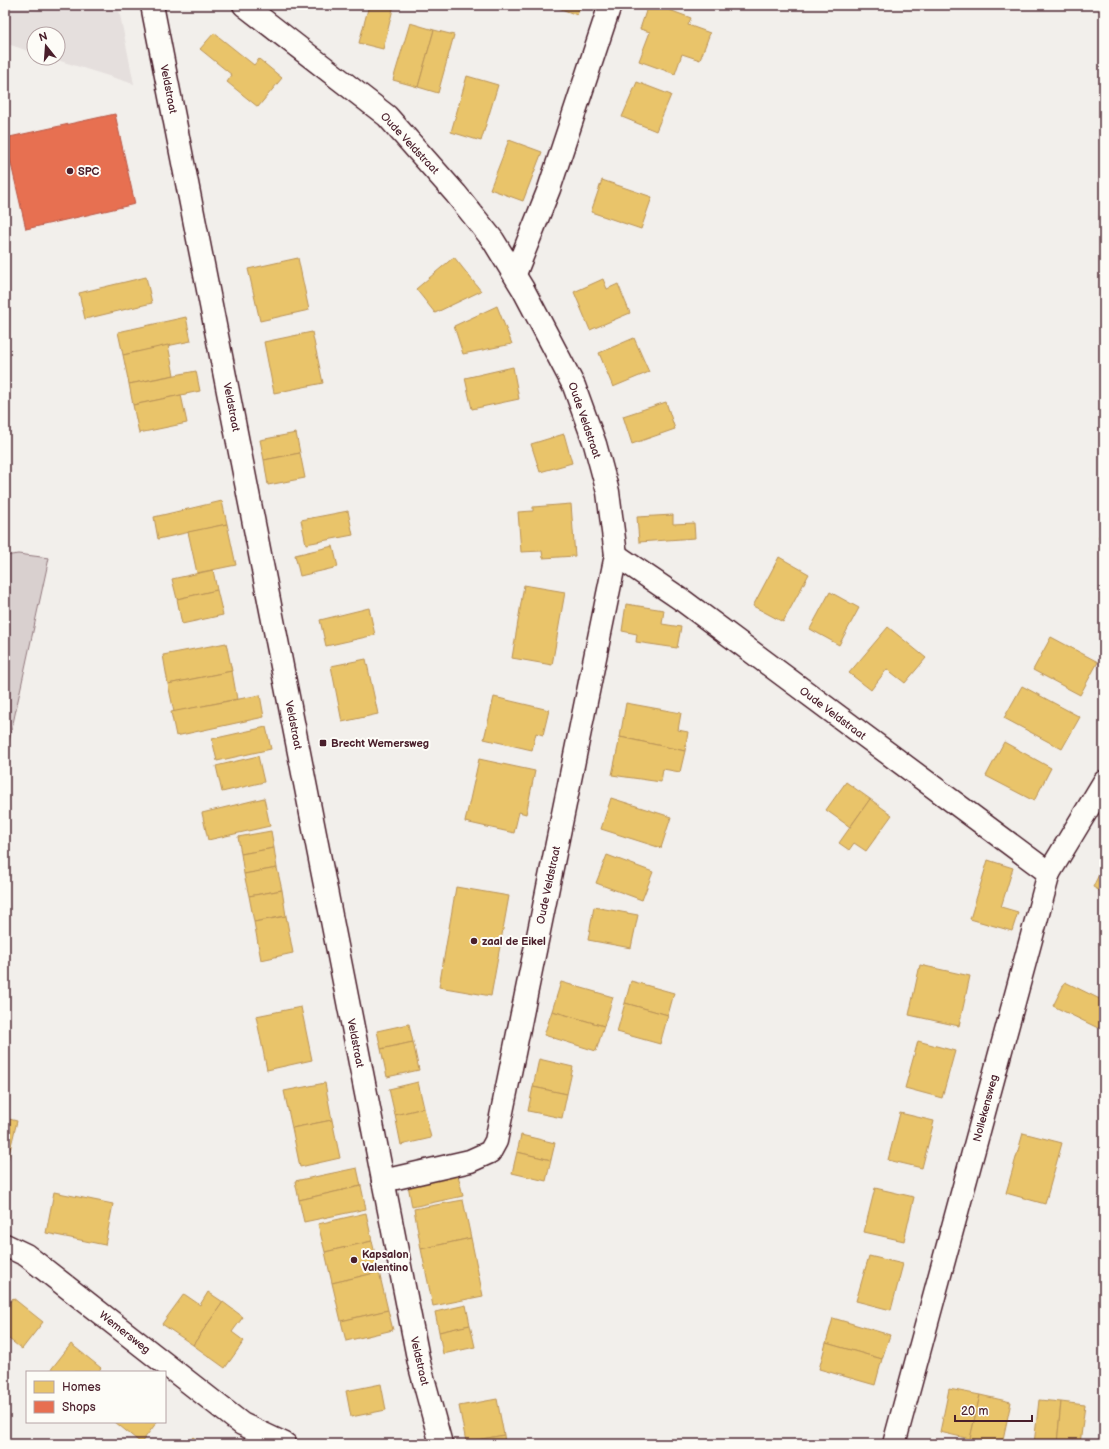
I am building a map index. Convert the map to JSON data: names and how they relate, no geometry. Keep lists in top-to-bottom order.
{
  "streets": {
    "street": [
      "Veldstraat",
      "Oude Veldstraat",
      "Nollekensweg",
      "Wemersweg"
    ]
  },
  "crossings": [
    ["Veldstraat", "Oude Veldstraat"],
    ["Oude Veldstraat", "Nollekensweg"]
  ],
  "places": {
    "other": ["SPC", "zaal de Eikel", "Kapsalon Valentino"],
    "transit": ["Brecht Wemersweg"]
  },
  "legend": ["Homes", "Shops"],
  "scale_bar": "20 m",
  "north": "top"
}
